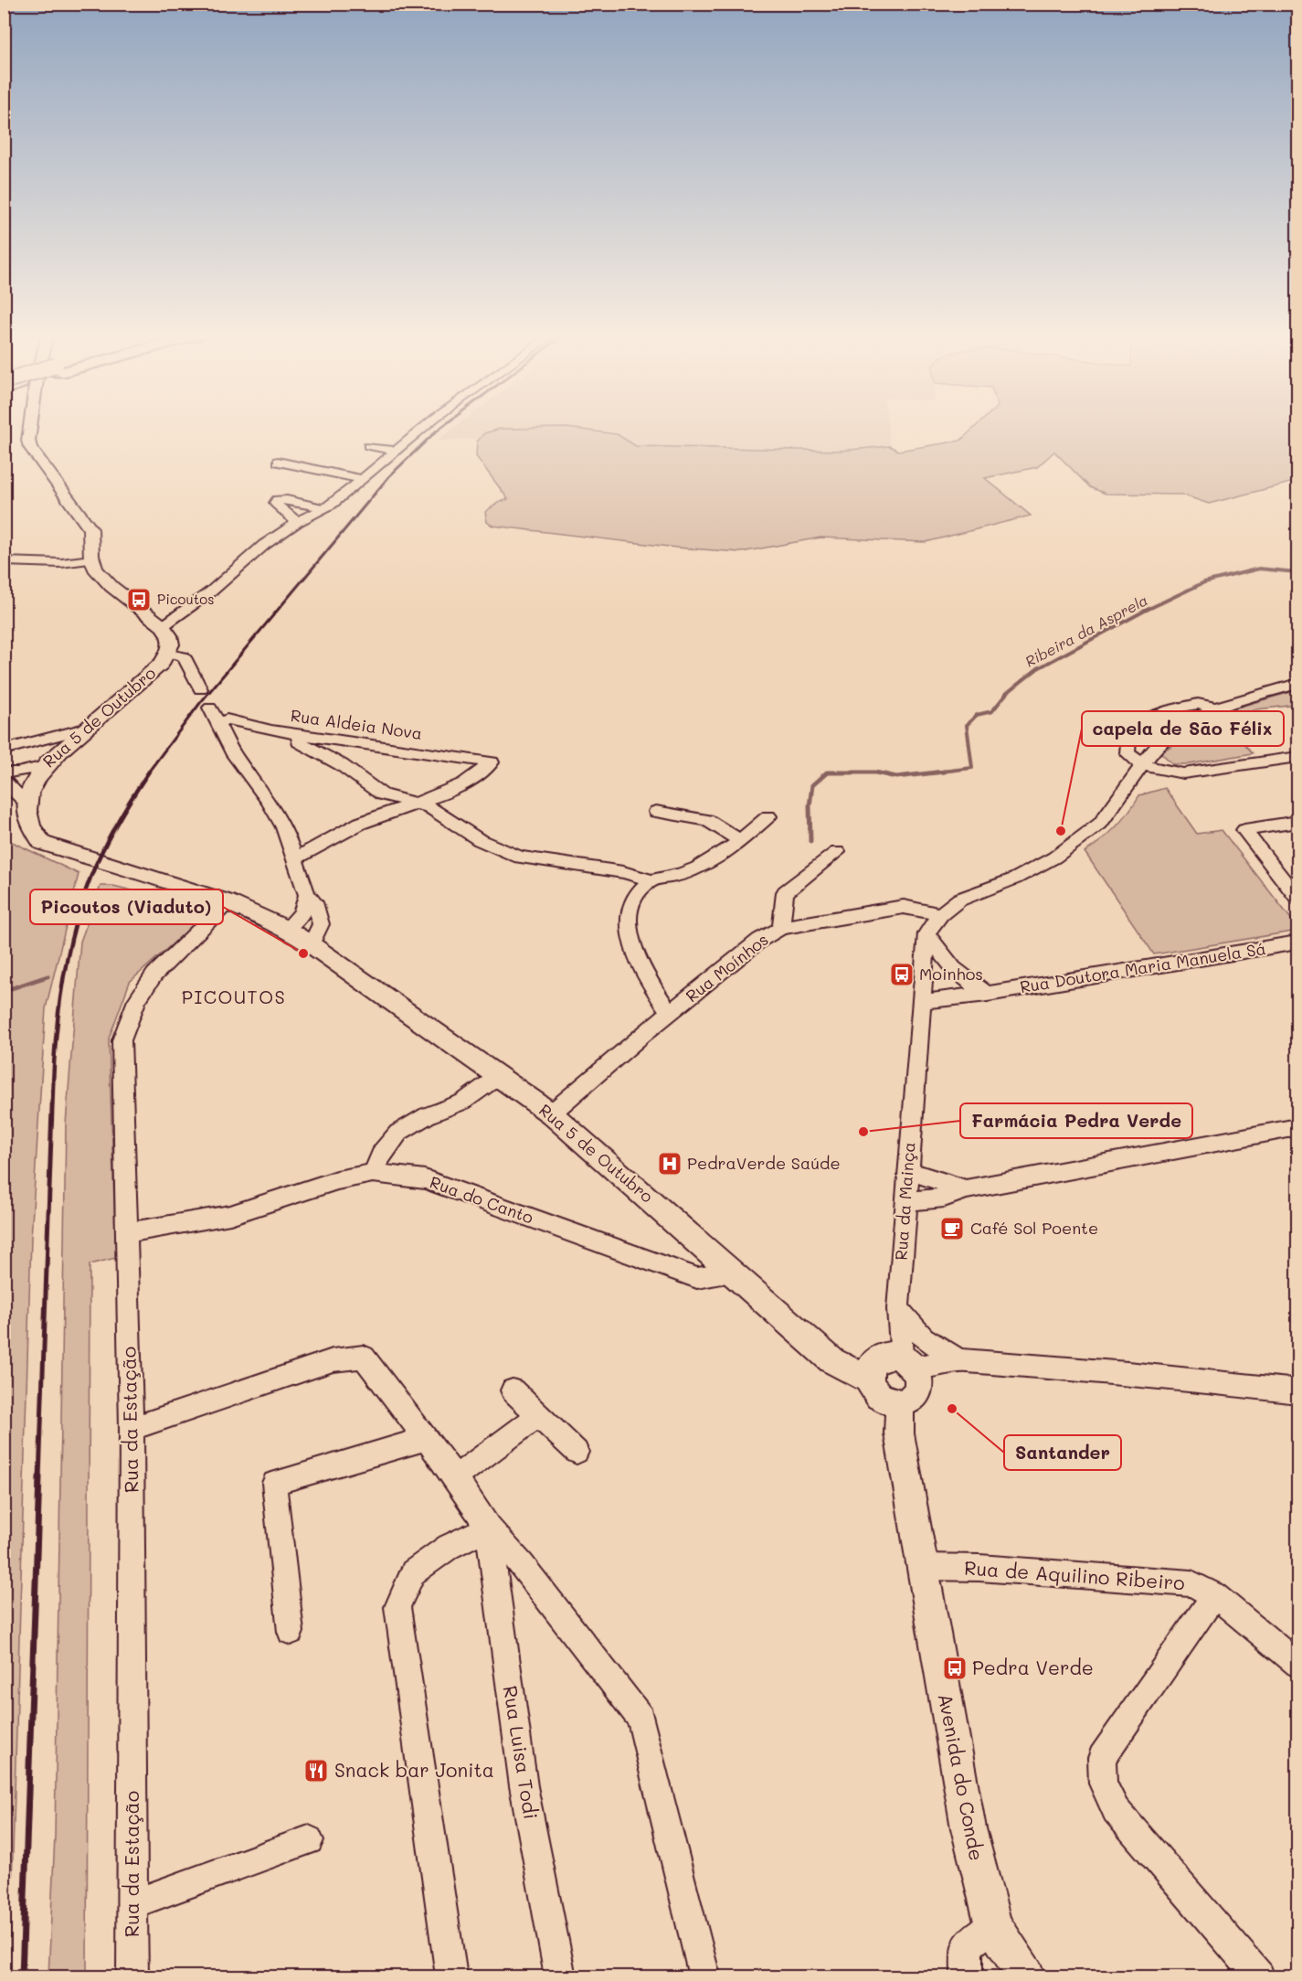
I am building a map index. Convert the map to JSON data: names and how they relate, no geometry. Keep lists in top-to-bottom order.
{
  "streets": {
    "main road": ["Rua 5 de Outubro", "Avenida do Conde"],
    "street": [
      "Rua Aldeia Nova",
      "Rua Moínhos",
      "Rua Doutora Maria Manuela Sá",
      "Rua do Canto",
      "Rua da Mainça",
      "Rua da Estação",
      "Rua de Aquilino Ribeiro",
      "Rua Luisa Todi"
    ]
  },
  "crossings": [
    ["Rua 5 de Outubro", "Rua Moínhos"],
    ["Rua 5 de Outubro", "Rua do Canto"],
    ["Rua 5 de Outubro", "Rua da Mainça"],
    ["Rua 5 de Outubro", "Rua da Estação"],
    ["Rua 5 de Outubro", "Avenida do Conde"],
    ["Rua Doutora Maria Manuela Sá", "Rua da Mainça"],
    ["Rua do Canto", "Rua da Estação"],
    ["Rua da Mainça", "Avenida do Conde"],
    ["Rua de Aquilino Ribeiro", "Avenida do Conde"]
  ],
  "districts": ["PICOUTOS"],
  "water": ["Ribeira da Asprela"],
  "places": {
    "bus stop": ["Picoutos", "Moinhos", "Pedra Verde"],
    "other": [
      "capela de São Félix",
      "Picoutos (Viaduto)",
      "Farmácia Pedra Verde",
      "Santander"
    ],
    "hospital": ["PedraVerde Saúde"],
    "cafe": ["Café Sol Poente"],
    "restaurant": ["Snack bar Jonita"]
  }
}
